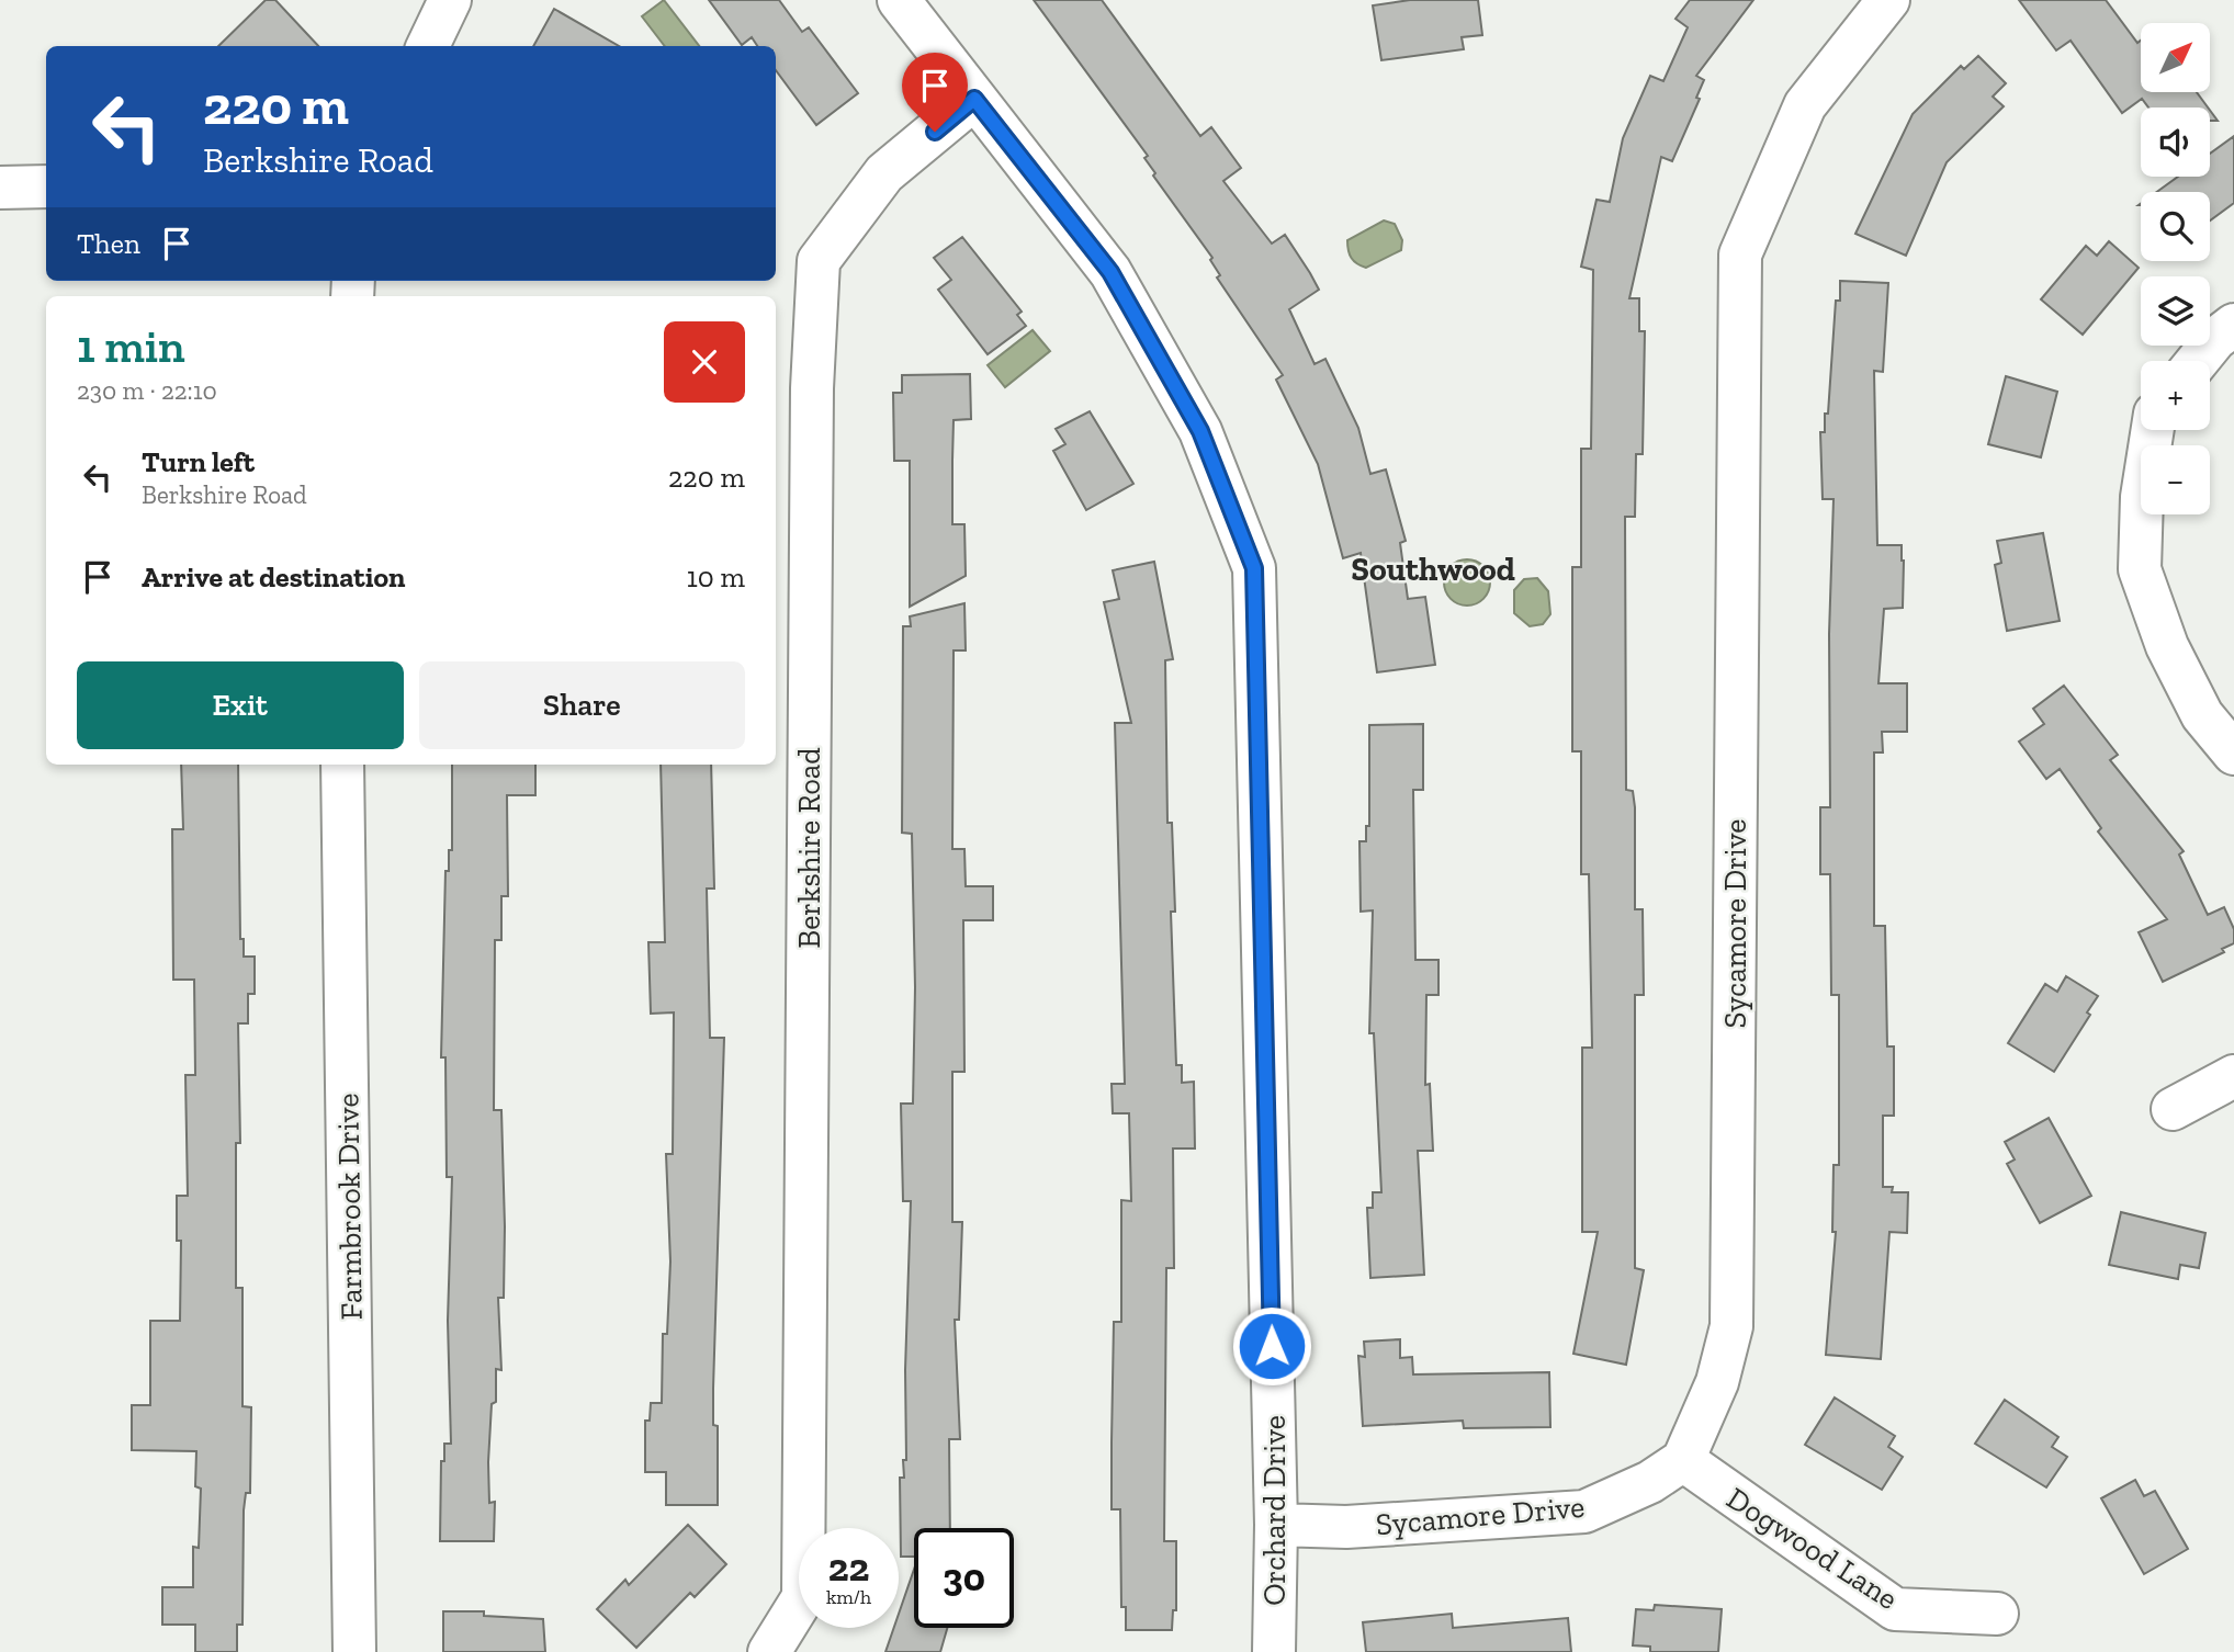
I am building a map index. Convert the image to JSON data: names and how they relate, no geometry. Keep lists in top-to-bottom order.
{
  "streets": {
    "street": [
      "Berkshire Road",
      "Sycamore Drive",
      "Farmbrook Drive",
      "Orchard Drive",
      "Dogwood Lane"
    ]
  },
  "crossings": [
    ["Berkshire Road", "Orchard Drive"],
    ["Sycamore Drive", "Orchard Drive"],
    ["Sycamore Drive", "Dogwood Lane"]
  ],
  "districts": ["Southwood"],
  "north": "top right",
  "page": {
    "map_buttons": ["+", "−"],
    "turn": ["220 m", "Berkshire Road"],
    "then": "Then",
    "heading": ["1 min", "230 m · 22:10"],
    "list": [
      {
        "name": "Turn left",
        "note": "Berkshire Road",
        "value": "220 m"
      },
      {
        "name": "Arrive at destination",
        "value": "10 m"
      }
    ],
    "buttons": ["Exit", "Share"],
    "speed": "22 km/h",
    "limit": "30"
  }
}
